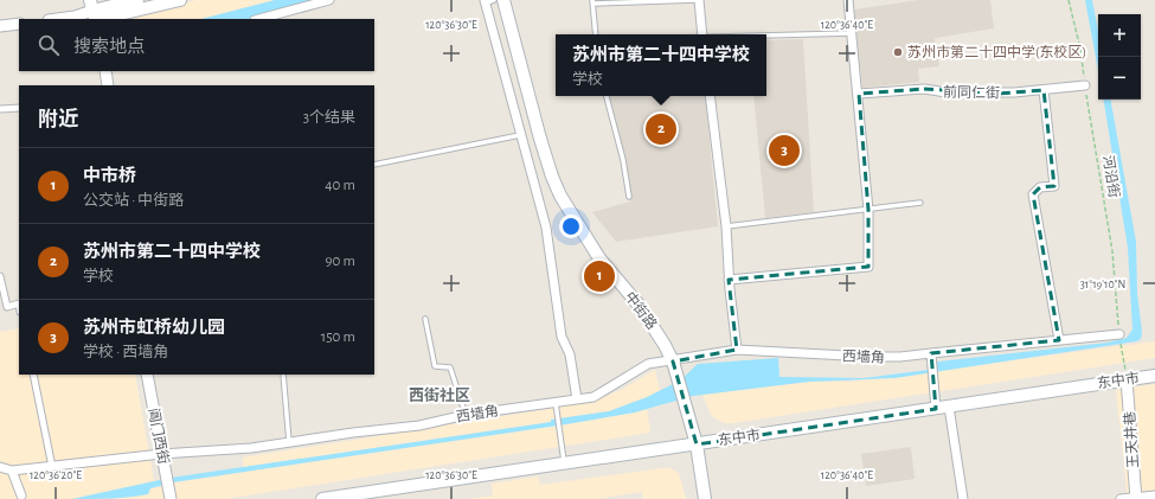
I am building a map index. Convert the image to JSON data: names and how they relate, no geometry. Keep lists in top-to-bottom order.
{
  "streets": {
    "main road": ["中街路", "东中市"],
    "street": [
      "前同仁街",
      "西墙角",
      "阊门西街",
      "王天井巷"
    ],
    "path": ["河沿街"]
  },
  "crossings": [
    ["前同仁街", "河沿街"],
    ["河沿街", "西墙角"],
    ["中街路", "西墙角"],
    ["中街路", "东中市"],
    ["西墙角", "阊门西街"],
    ["东中市", "王天井巷"]
  ],
  "districts": ["西街社区"],
  "places": ["苏州市第二十四中学(东校区)"],
  "page": {
    "map_buttons": ["+", "−"],
    "search": "搜索地点",
    "popup": ["苏州市第二十四中学校", "学校"],
    "heading": ["附近", "3个结果"],
    "pins": ["2", "3", "1"],
    "list": [
      {
        "mark": "1",
        "name": "中市桥",
        "note": "公交站 · 中街路",
        "value": "40 m"
      },
      {
        "mark": "2",
        "name": "苏州市第二十四中学校",
        "note": "学校",
        "value": "90 m"
      },
      {
        "mark": "3",
        "name": "苏州市虹桥幼儿园",
        "note": "学校 · 西墙角",
        "value": "150 m"
      }
    ]
  },
  "coordinates": [
    "120°36'30\"E",
    "120°36'40\"E",
    "31°19'10\"N",
    "120°36'20\"E"
  ]
}
